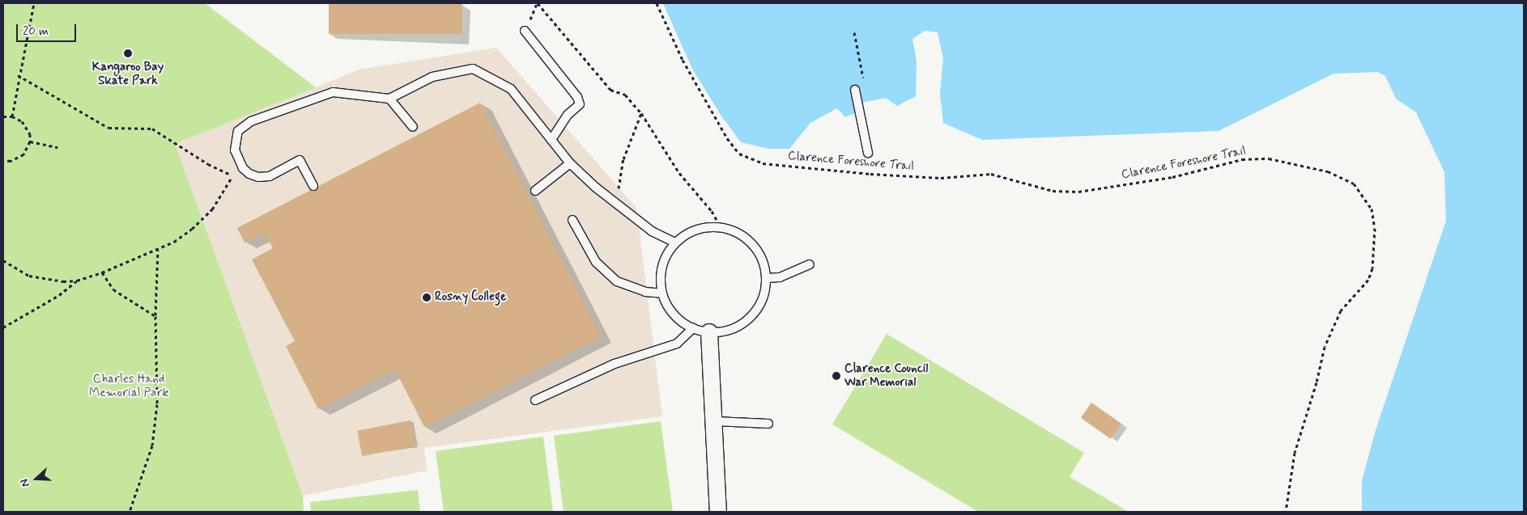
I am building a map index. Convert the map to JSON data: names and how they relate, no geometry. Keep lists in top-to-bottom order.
{
  "streets": {
    "path": ["Clarence Foreshore Trail"]
  },
  "parks": ["Charles Hand Memorial Park"],
  "places": ["Kangaroo Bay Skate Park", "Rosny College", "Clarence Council War Memorial"],
  "scale_bar": "20 m",
  "north": "left"
}
